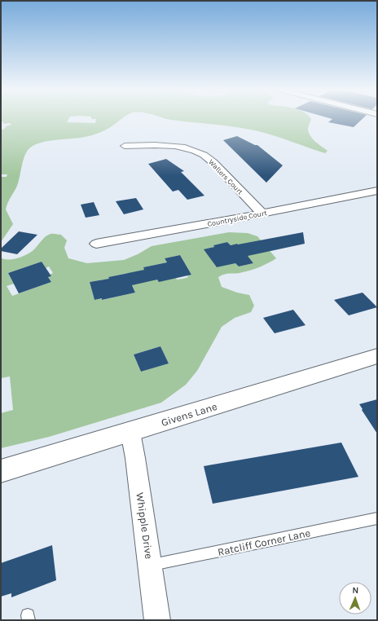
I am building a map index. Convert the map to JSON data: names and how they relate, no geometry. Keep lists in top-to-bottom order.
{
  "streets": {
    "street": [
      "Walters Court",
      "Countryside Court",
      "Givens Lane",
      "Whipple Drive"
    ],
    "lane": ["Ratcliff Corner Lane"]
  },
  "crossings": [
    ["Walters Court", "Countryside Court"],
    ["Givens Lane", "Whipple Drive"],
    ["Whipple Drive", "Ratcliff Corner Lane"]
  ],
  "north": "top"
}
